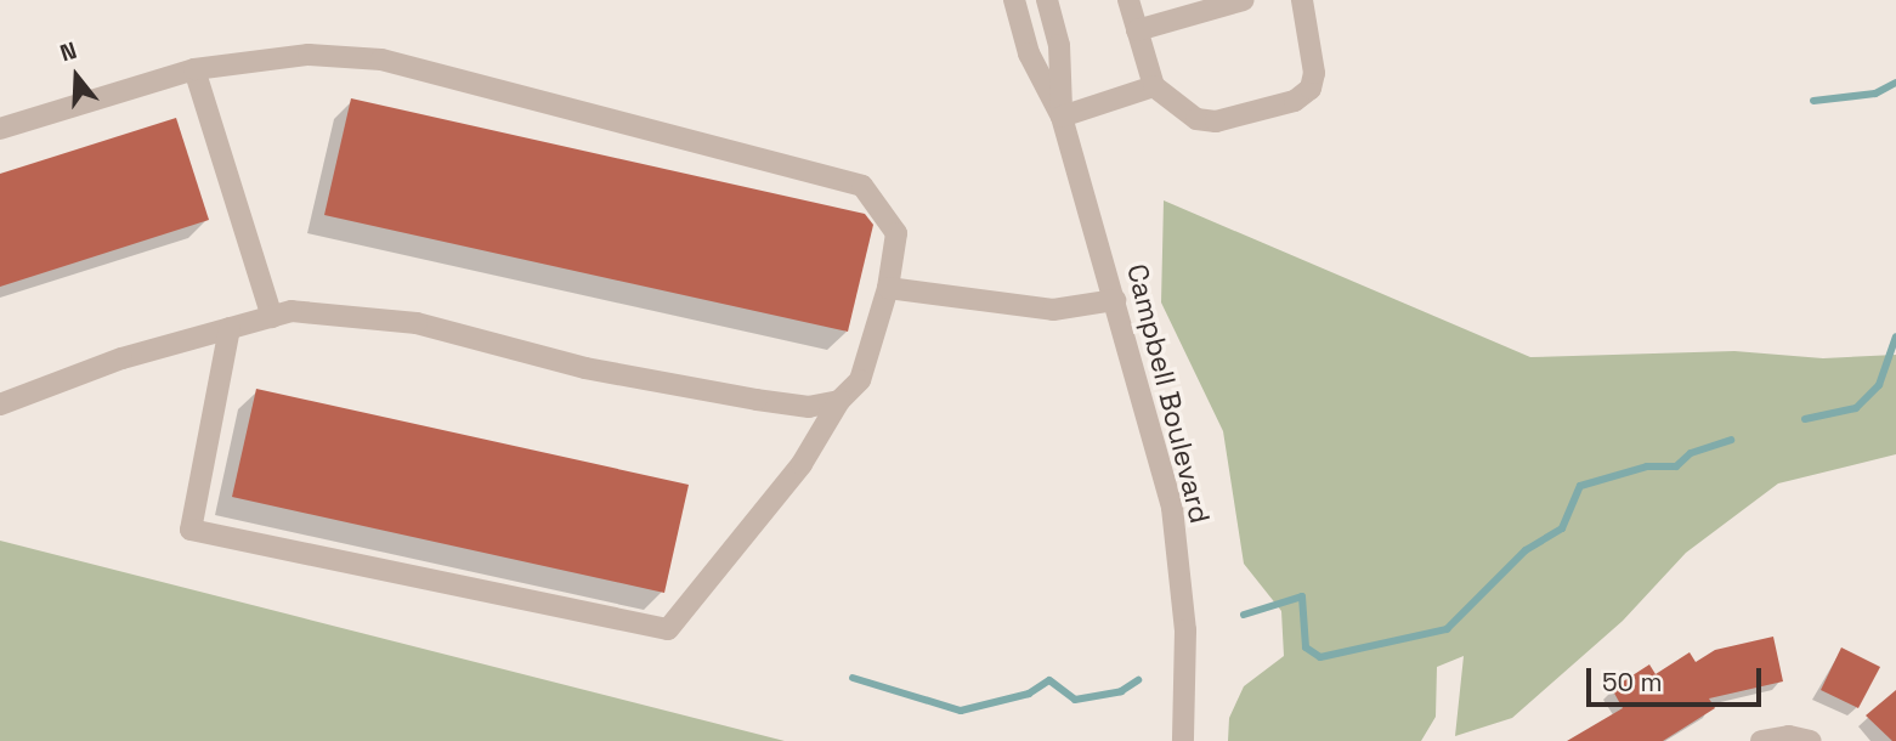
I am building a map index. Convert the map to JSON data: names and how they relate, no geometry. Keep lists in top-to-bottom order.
{
  "streets": {
    "street": ["Campbell Boulevard"]
  },
  "scale_bar": "50 m",
  "north": "top"
}
